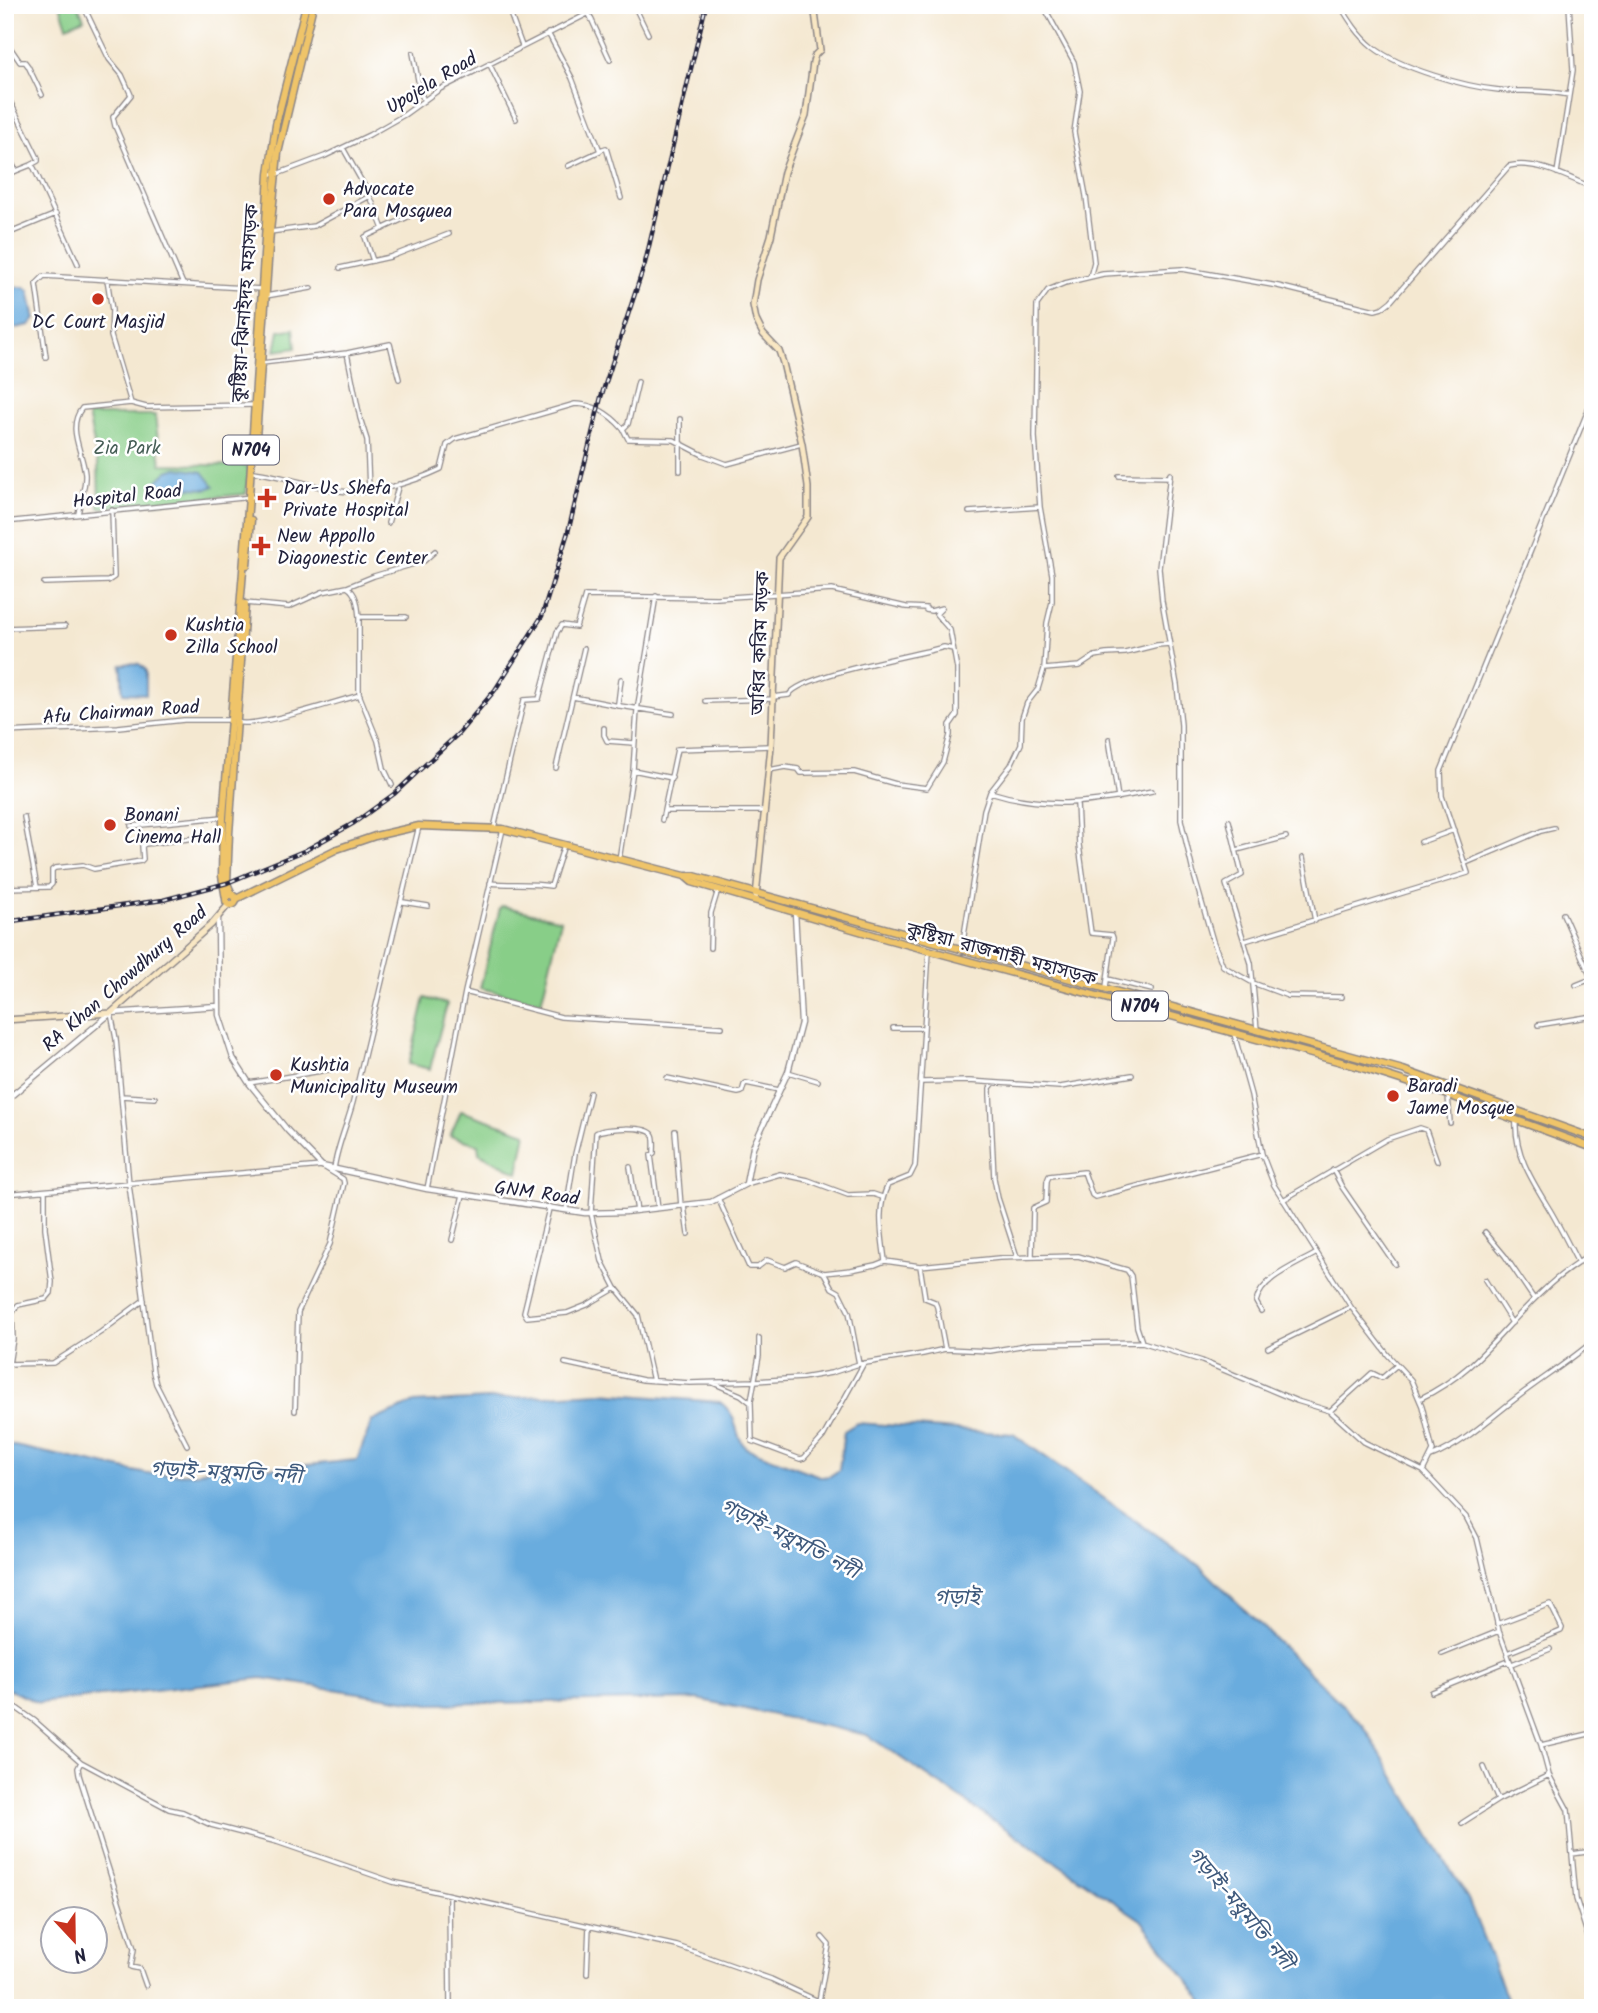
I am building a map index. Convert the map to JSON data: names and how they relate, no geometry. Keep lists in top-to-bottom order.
{
  "streets": {
    "highway": ["কুষ্টিয়া-ঝিনাইদহ মহাসড়ক", "N704", "কুষ্টিয়া রাজশাহী মহাসড়ক"],
    "main road": ["অধির করিম সড়ক", "RA Khan Chowdhury Road"],
    "street": [
      "Upojela Road",
      "Hospital Road",
      "Afu Chairman Road",
      "GNM Road"
    ]
  },
  "crossings": [
    ["Upojela Road", "কুষ্টিয়া-ঝিনাইদহ মহাসড়ক"],
    ["কুষ্টিয়া-ঝিনাইদহ মহাসড়ক", "Hospital Road"],
    ["কুষ্টিয়া-ঝিনাইদহ মহাসড়ক", "Afu Chairman Road"],
    ["কুষ্টিয়া-ঝিনাইদহ মহাসড়ক", "কুষ্টিয়া রাজশাহী মহাসড়ক"],
    ["কুষ্টিয়া-ঝিনাইদহ মহাসড়ক", "RA Khan Chowdhury Road"],
    ["অধির করিম সড়ক", "কুষ্টিয়া রাজশাহী মহাসড়ক"],
    ["কুষ্টিয়া রাজশাহী মহাসড়ক", "RA Khan Chowdhury Road"]
  ],
  "water": ["গড়াই-মধুমতি নদী", "গড়াই"],
  "parks": ["Zia Park"],
  "places": {
    "other": [
      "Advocate Para Mosquea",
      "DC Court Masjid",
      "Kushtia Zilla School",
      "Bonani Cinema Hall",
      "Kushtia Municipality Museum",
      "Baradi Jame Mosque"
    ],
    "health": ["Dar-Us Shefa Private Hospital", "New Appollo Diagonestic Center"]
  },
  "north": "bottom"
}
